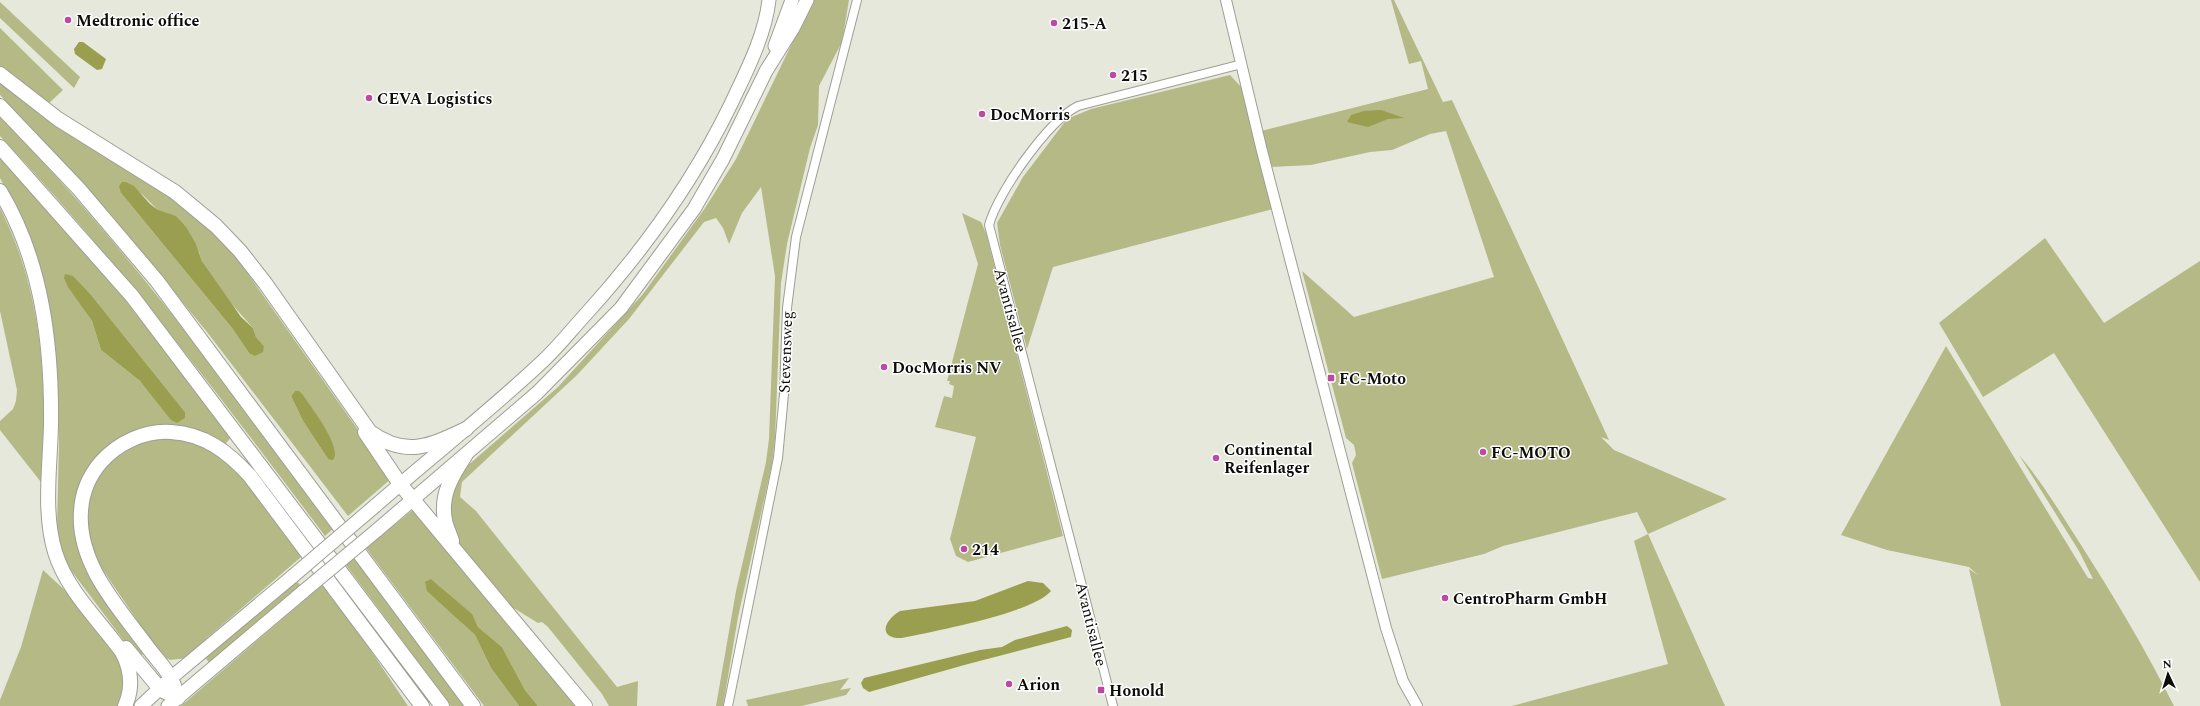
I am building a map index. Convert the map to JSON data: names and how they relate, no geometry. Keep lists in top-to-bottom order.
{
  "streets": {
    "street": ["Avantisallee", "Stevensweg"]
  },
  "places": {
    "other": [
      "Medtronic office",
      "215-A",
      "215",
      "CEVA Logistics",
      "DocMorris",
      "DocMorris NV",
      "FC-MOTO",
      "Continental Reifenlager",
      "214",
      "CentroPharm GmbH",
      "Arion"
    ],
    "transit": ["FC-Moto", "Honold"]
  },
  "north": "top"
}
